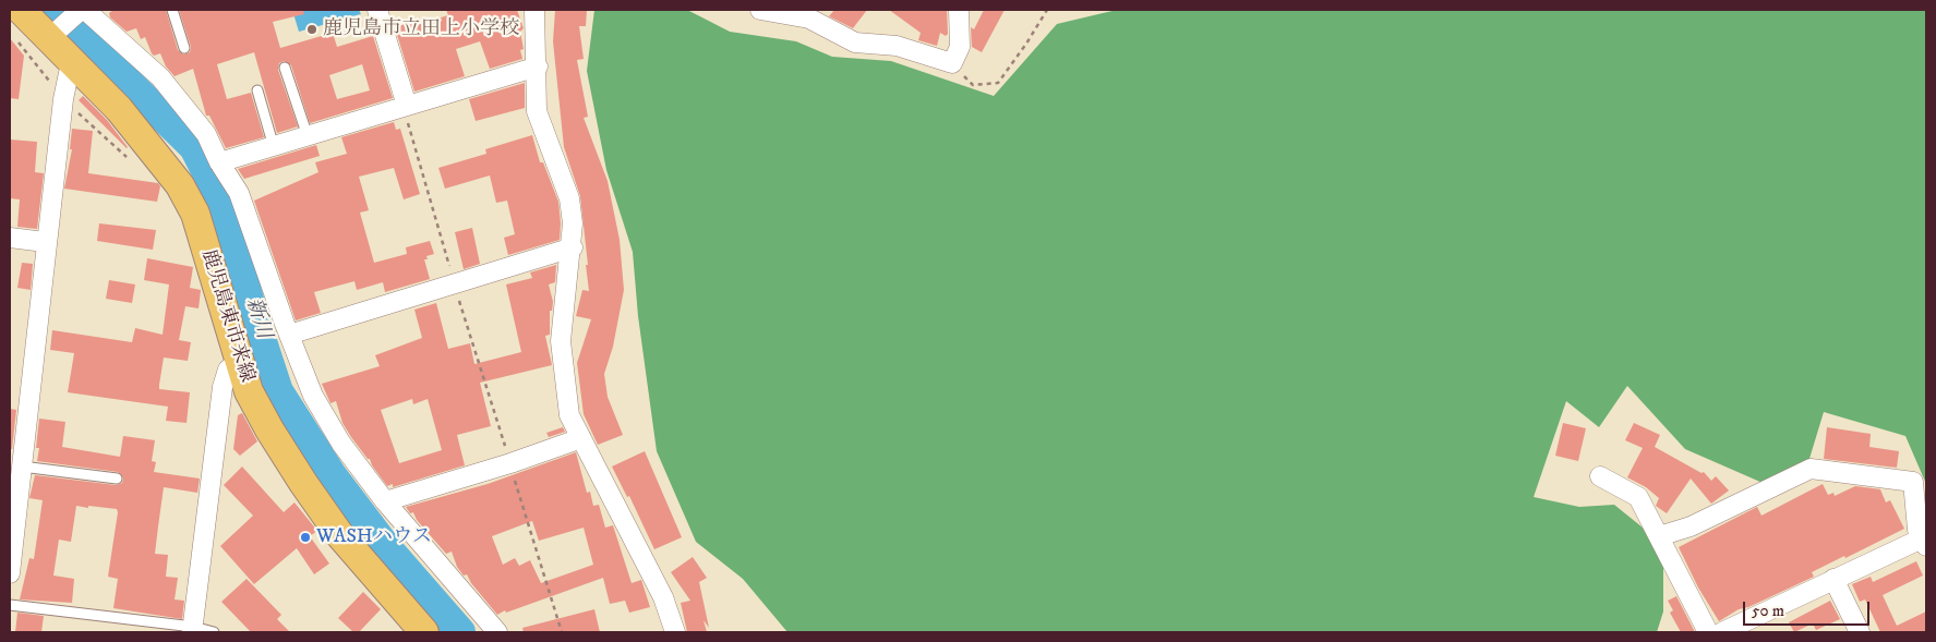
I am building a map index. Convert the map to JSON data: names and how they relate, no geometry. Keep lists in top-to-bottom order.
{
  "streets": {
    "main road": ["鹿児島東市来線"]
  },
  "water": ["新川"],
  "places": ["鹿児島市立田上小学校", "WASHハウス"],
  "scale_bar": "50 m"
}
